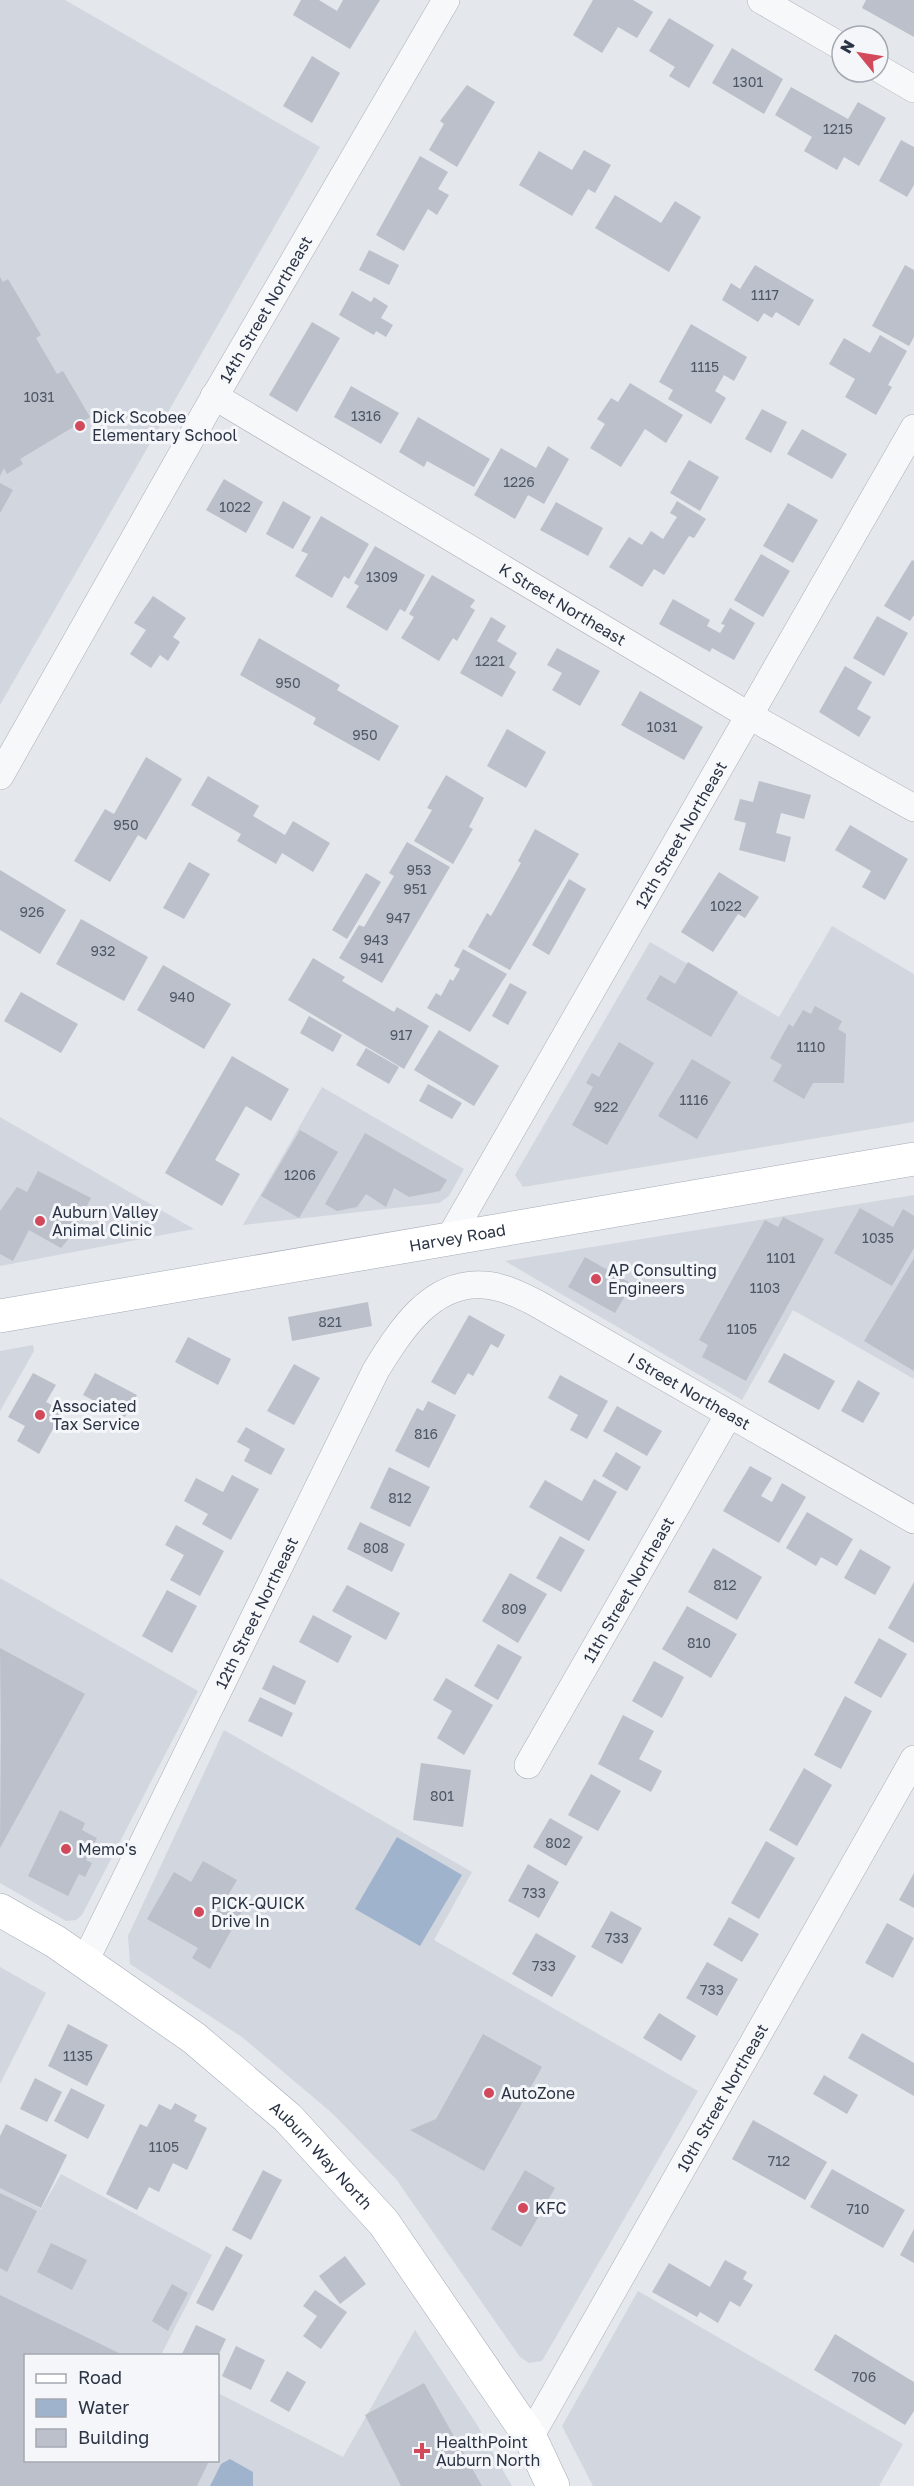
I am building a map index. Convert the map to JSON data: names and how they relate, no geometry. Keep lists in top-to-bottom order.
{
  "streets": {
    "main road": ["Harvey Road", "Auburn Way North"],
    "street": [
      "14th Street Northeast",
      "K Street Northeast",
      "12th Street Northeast",
      "I Street Northeast",
      "11th Street Northeast",
      "10th Street Northeast"
    ]
  },
  "crossings": [
    ["14th Street Northeast", "K Street Northeast"],
    ["K Street Northeast", "12th Street Northeast"],
    ["12th Street Northeast", "Harvey Road"],
    ["12th Street Northeast", "I Street Northeast"],
    ["12th Street Northeast", "Auburn Way North"],
    ["I Street Northeast", "11th Street Northeast"],
    ["10th Street Northeast", "Auburn Way North"]
  ],
  "places": {
    "other": [
      "Dick Scobee Elementary School",
      "Auburn Valley Animal Clinic",
      "AP Consulting Engineers",
      "Associated Tax Service",
      "Memo's",
      "PICK-QUICK Drive In",
      "AutoZone",
      "KFC"
    ],
    "health": ["HealthPoint Auburn North"]
  },
  "house_numbers": [
    "1301",
    "1215",
    "1117",
    "1115",
    "1031",
    "1316",
    "1226",
    "1022",
    "1309",
    "1221",
    "950",
    "1031",
    "950",
    "950",
    "953",
    "951",
    "1022",
    "926",
    "947",
    "943",
    "932",
    "941",
    "940",
    "917",
    "1110",
    "1116",
    "922",
    "1206",
    "1035",
    "1101",
    "1103",
    "821",
    "1105",
    "816",
    "812",
    "808",
    "812",
    "809",
    "810",
    "801",
    "802",
    "733",
    "733",
    "733",
    "733",
    "1135",
    "1105",
    "712",
    "710",
    "706"
  ],
  "legend": ["Road", "Water", "Building"],
  "north": "top left"
}
